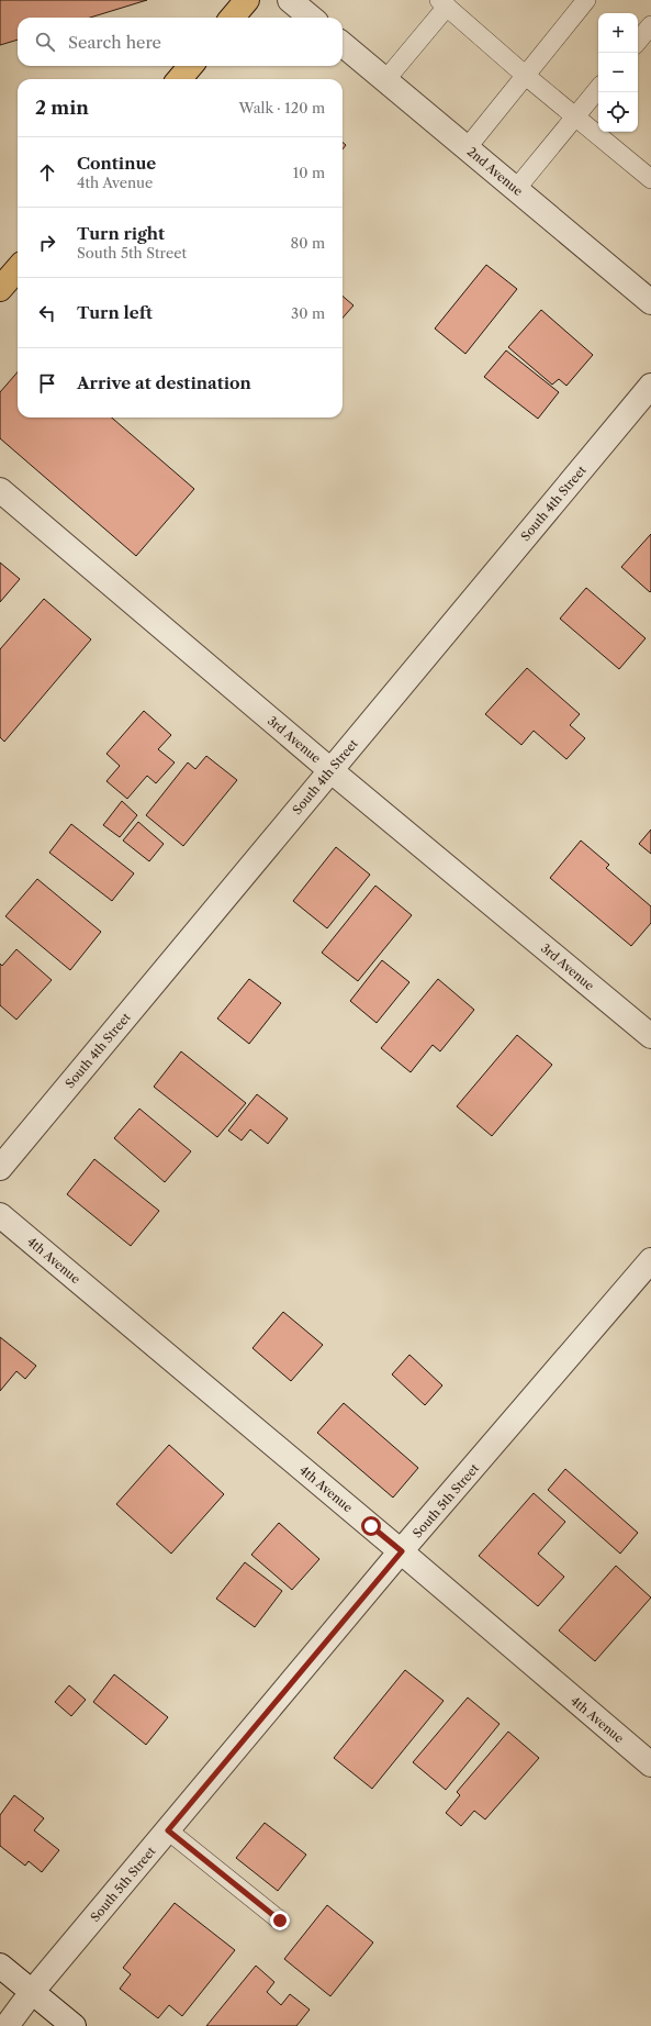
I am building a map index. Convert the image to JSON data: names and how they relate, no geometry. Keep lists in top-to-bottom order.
{
  "streets": {
    "street": [
      "2nd Avenue",
      "South 4th Street",
      "3rd Avenue",
      "4th Avenue",
      "South 5th Street"
    ]
  },
  "crossings": [
    ["South 4th Street", "3rd Avenue"],
    ["4th Avenue", "South 5th Street"]
  ],
  "page": {
    "map_buttons": ["+", "−"],
    "search": "Search here",
    "heading": ["2 min", "Walk · 120 m"],
    "list": [
      ["Continue", "4th Avenue", "10 m"],
      ["Turn right", "South 5th Street", "80 m"],
      ["Turn left", "30 m"],
      "Arrive at destination"
    ]
  }
}
